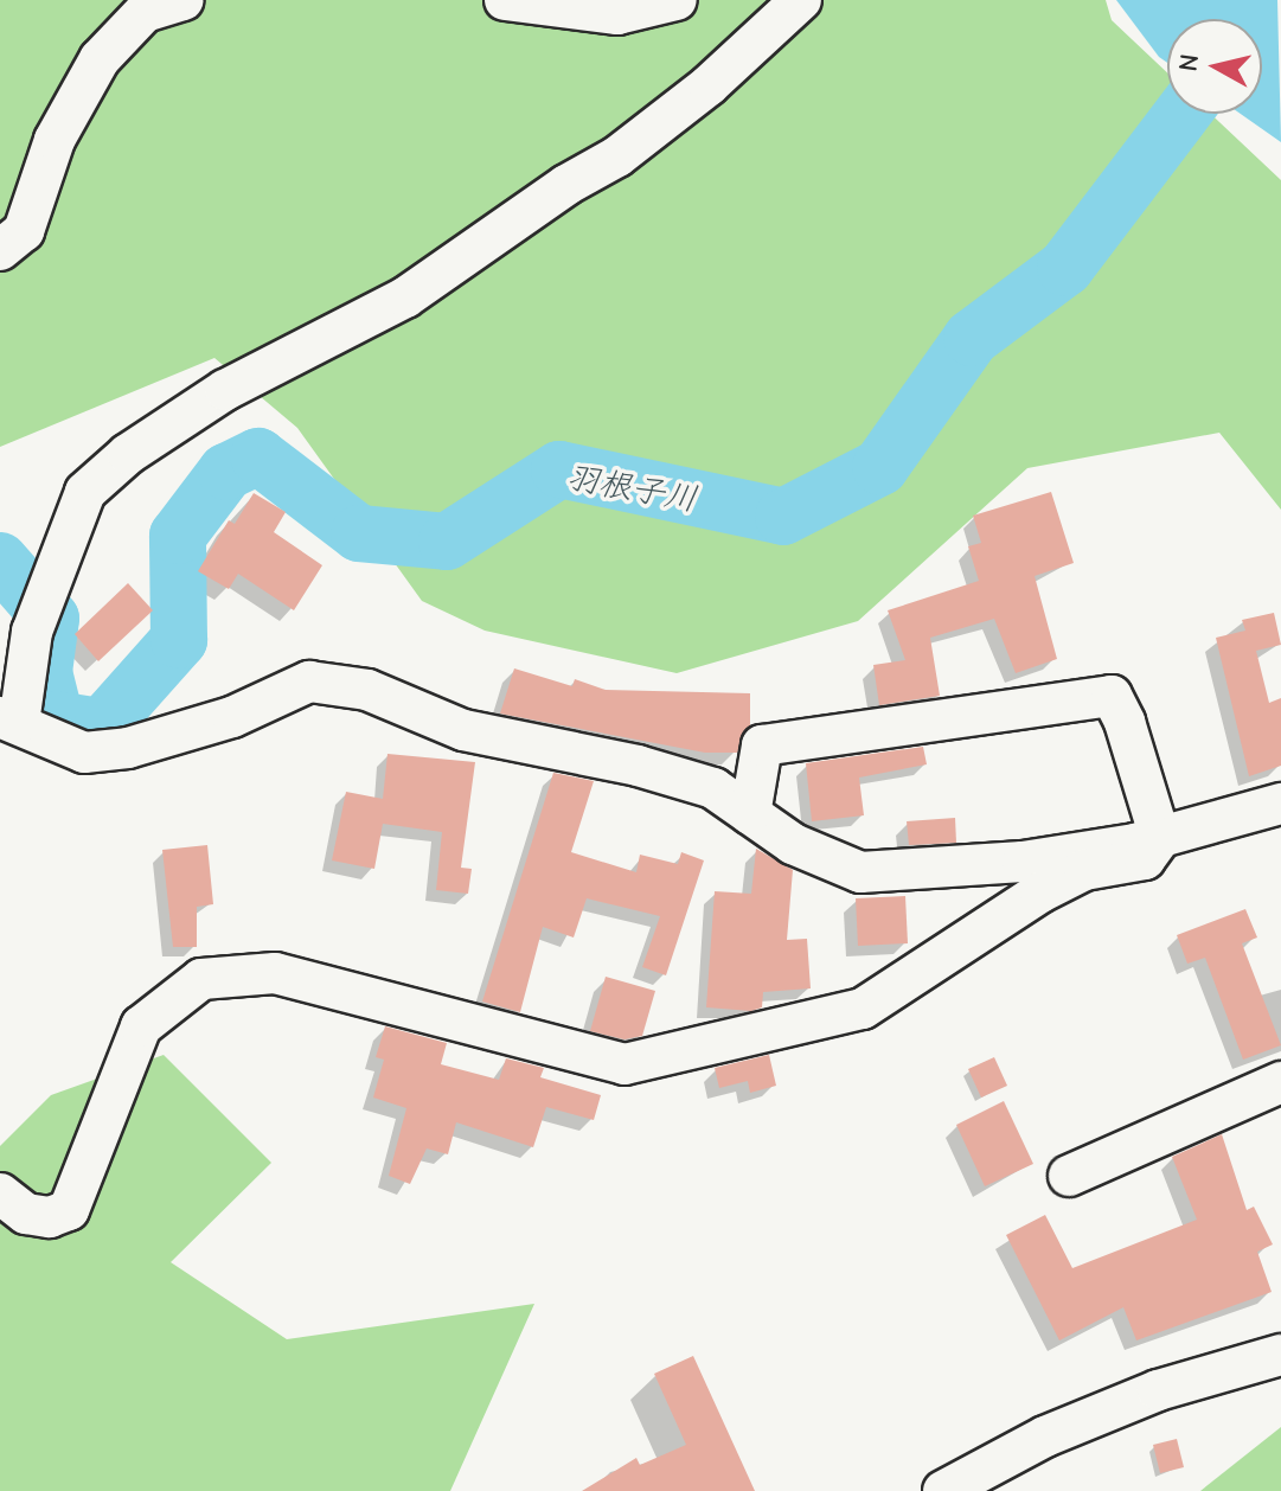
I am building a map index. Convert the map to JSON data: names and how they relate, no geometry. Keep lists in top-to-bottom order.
{
  "water": ["羽根子川"],
  "north": "left"
}
